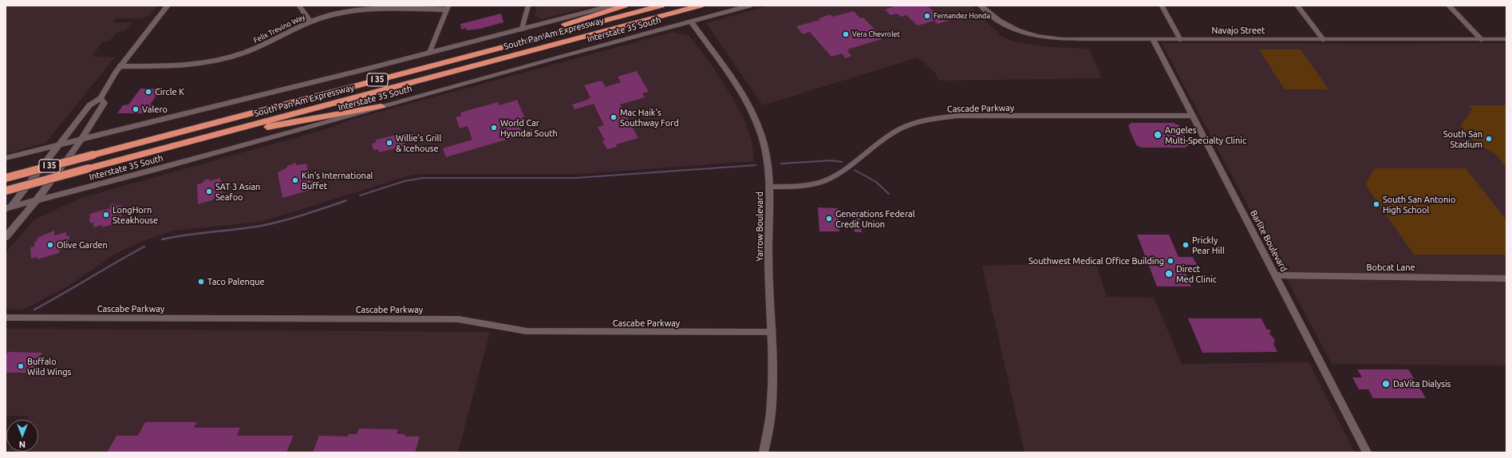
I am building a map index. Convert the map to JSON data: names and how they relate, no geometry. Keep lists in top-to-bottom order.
{
  "streets": {
    "highway": ["South Pan Am Expressway", "I 35"],
    "main road": [
      "Interstate 35 South",
      "Navajo Street",
      "Yarrow Boulevard",
      "Barlite Boulevard"
    ],
    "street": [
      "Felix Trevino Way",
      "Cascade Parkway",
      "Bobcat Lane",
      "Cascabe Parkway"
    ]
  },
  "crossings": [
    ["Interstate 35 South", "Yarrow Boulevard"],
    ["Navajo Street", "Barlite Boulevard"],
    ["Cascade Parkway", "Yarrow Boulevard"],
    ["Cascade Parkway", "Barlite Boulevard"],
    ["Yarrow Boulevard", "Cascabe Parkway"],
    ["Barlite Boulevard", "Bobcat Lane"]
  ],
  "places": [
    "Fernandez Honda",
    "Vera Chevrolet",
    "Circle K",
    "Valero",
    "Mac Haik's Southway Ford",
    "World Car Hyundai South",
    "Angeles Multi-Specialty Clinic",
    "South San Stadium",
    "Willie's Grill & Icehouse",
    "Kin's International Buffet",
    "SAT 3 Asian Seafoo",
    "South San Antonio High School",
    "LongHorn Steakhouse",
    "Generations Federal Credit Union",
    "Olive Garden",
    "Prickly Pear Hill",
    "Southwest Medical Office Building",
    "Direct Med Clinic",
    "Taco Palenque",
    "Buffalo Wild Wings",
    "DaVita Dialysis"
  ],
  "north": "bottom"
}
